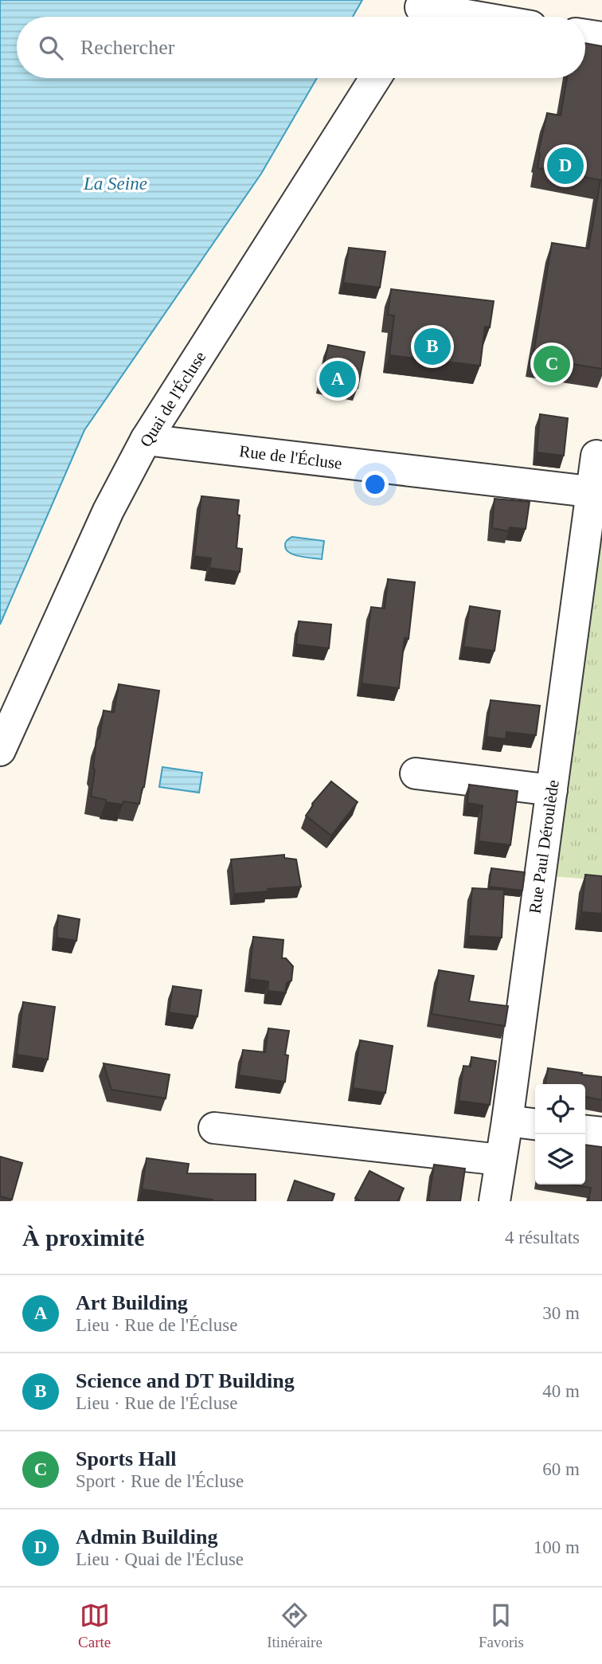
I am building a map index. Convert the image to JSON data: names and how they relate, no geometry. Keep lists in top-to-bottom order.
{
  "streets": {
    "street": ["Quai de l'Écluse", "Rue de l'Écluse", "Rue Paul Déroulède"]
  },
  "crossings": [
    ["Quai de l'Écluse", "Rue de l'Écluse"],
    ["Rue de l'Écluse", "Rue Paul Déroulède"]
  ],
  "water": ["La Seine"],
  "page": {
    "search": "Rechercher",
    "pins": [
      "D",
      "B",
      "C",
      "A"
    ],
    "heading": ["À proximité", "4 résultats"],
    "list": [
      {
        "mark": "A",
        "name": "Art Building",
        "note": "Lieu · Rue de l'Écluse",
        "value": "30 m"
      },
      {
        "mark": "B",
        "name": "Science and DT Building",
        "note": "Lieu · Rue de l'Écluse",
        "value": "40 m"
      },
      {
        "mark": "C",
        "name": "Sports Hall",
        "note": "Sport · Rue de l'Écluse",
        "value": "60 m"
      },
      {
        "mark": "D",
        "name": "Admin Building",
        "note": "Lieu · Quai de l'Écluse",
        "value": "100 m"
      }
    ],
    "nav": ["Carte", "Itinéraire", "Favoris"]
  }
}
